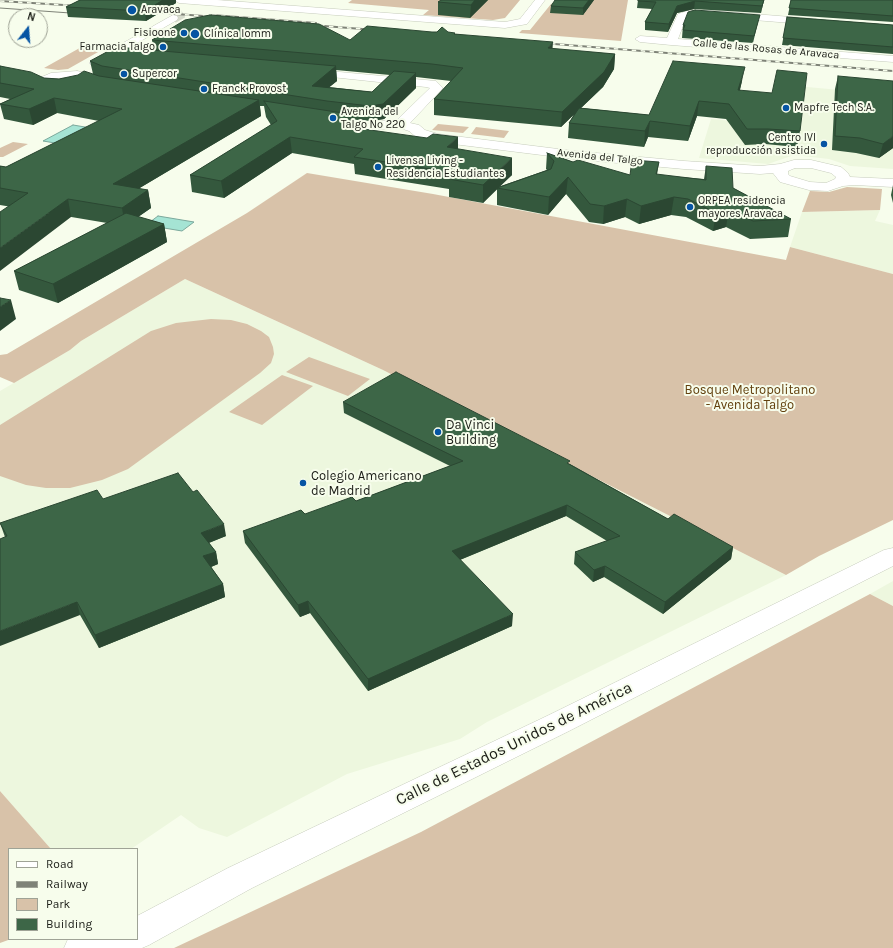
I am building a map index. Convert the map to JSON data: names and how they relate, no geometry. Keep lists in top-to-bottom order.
{
  "streets": {
    "street": ["Calle de las Rosas de Aravaca", "Avenida del Talgo", "Calle de Estados Unidos de América"]
  },
  "parks": ["Bosque Metropolitano - Avenida Talgo"],
  "places": [
    "Aravaca",
    "Fisioone",
    "Clínica Iomm",
    "Farmacia Talgo",
    "Supercor",
    "Franck Provost",
    "Mapfre Tech S.A.",
    "Avenida del Talgo Nº 220",
    "Centro IVI reproducción asistida",
    "Livensa Living - Residencia Estudiantes",
    "ORPEA residencia mayores Aravaca",
    "Da Vinci Building",
    "Colegio Americano de Madrid"
  ],
  "legend": [
    "Road",
    "Railway",
    "Park",
    "Building"
  ],
  "north": "top"
}
